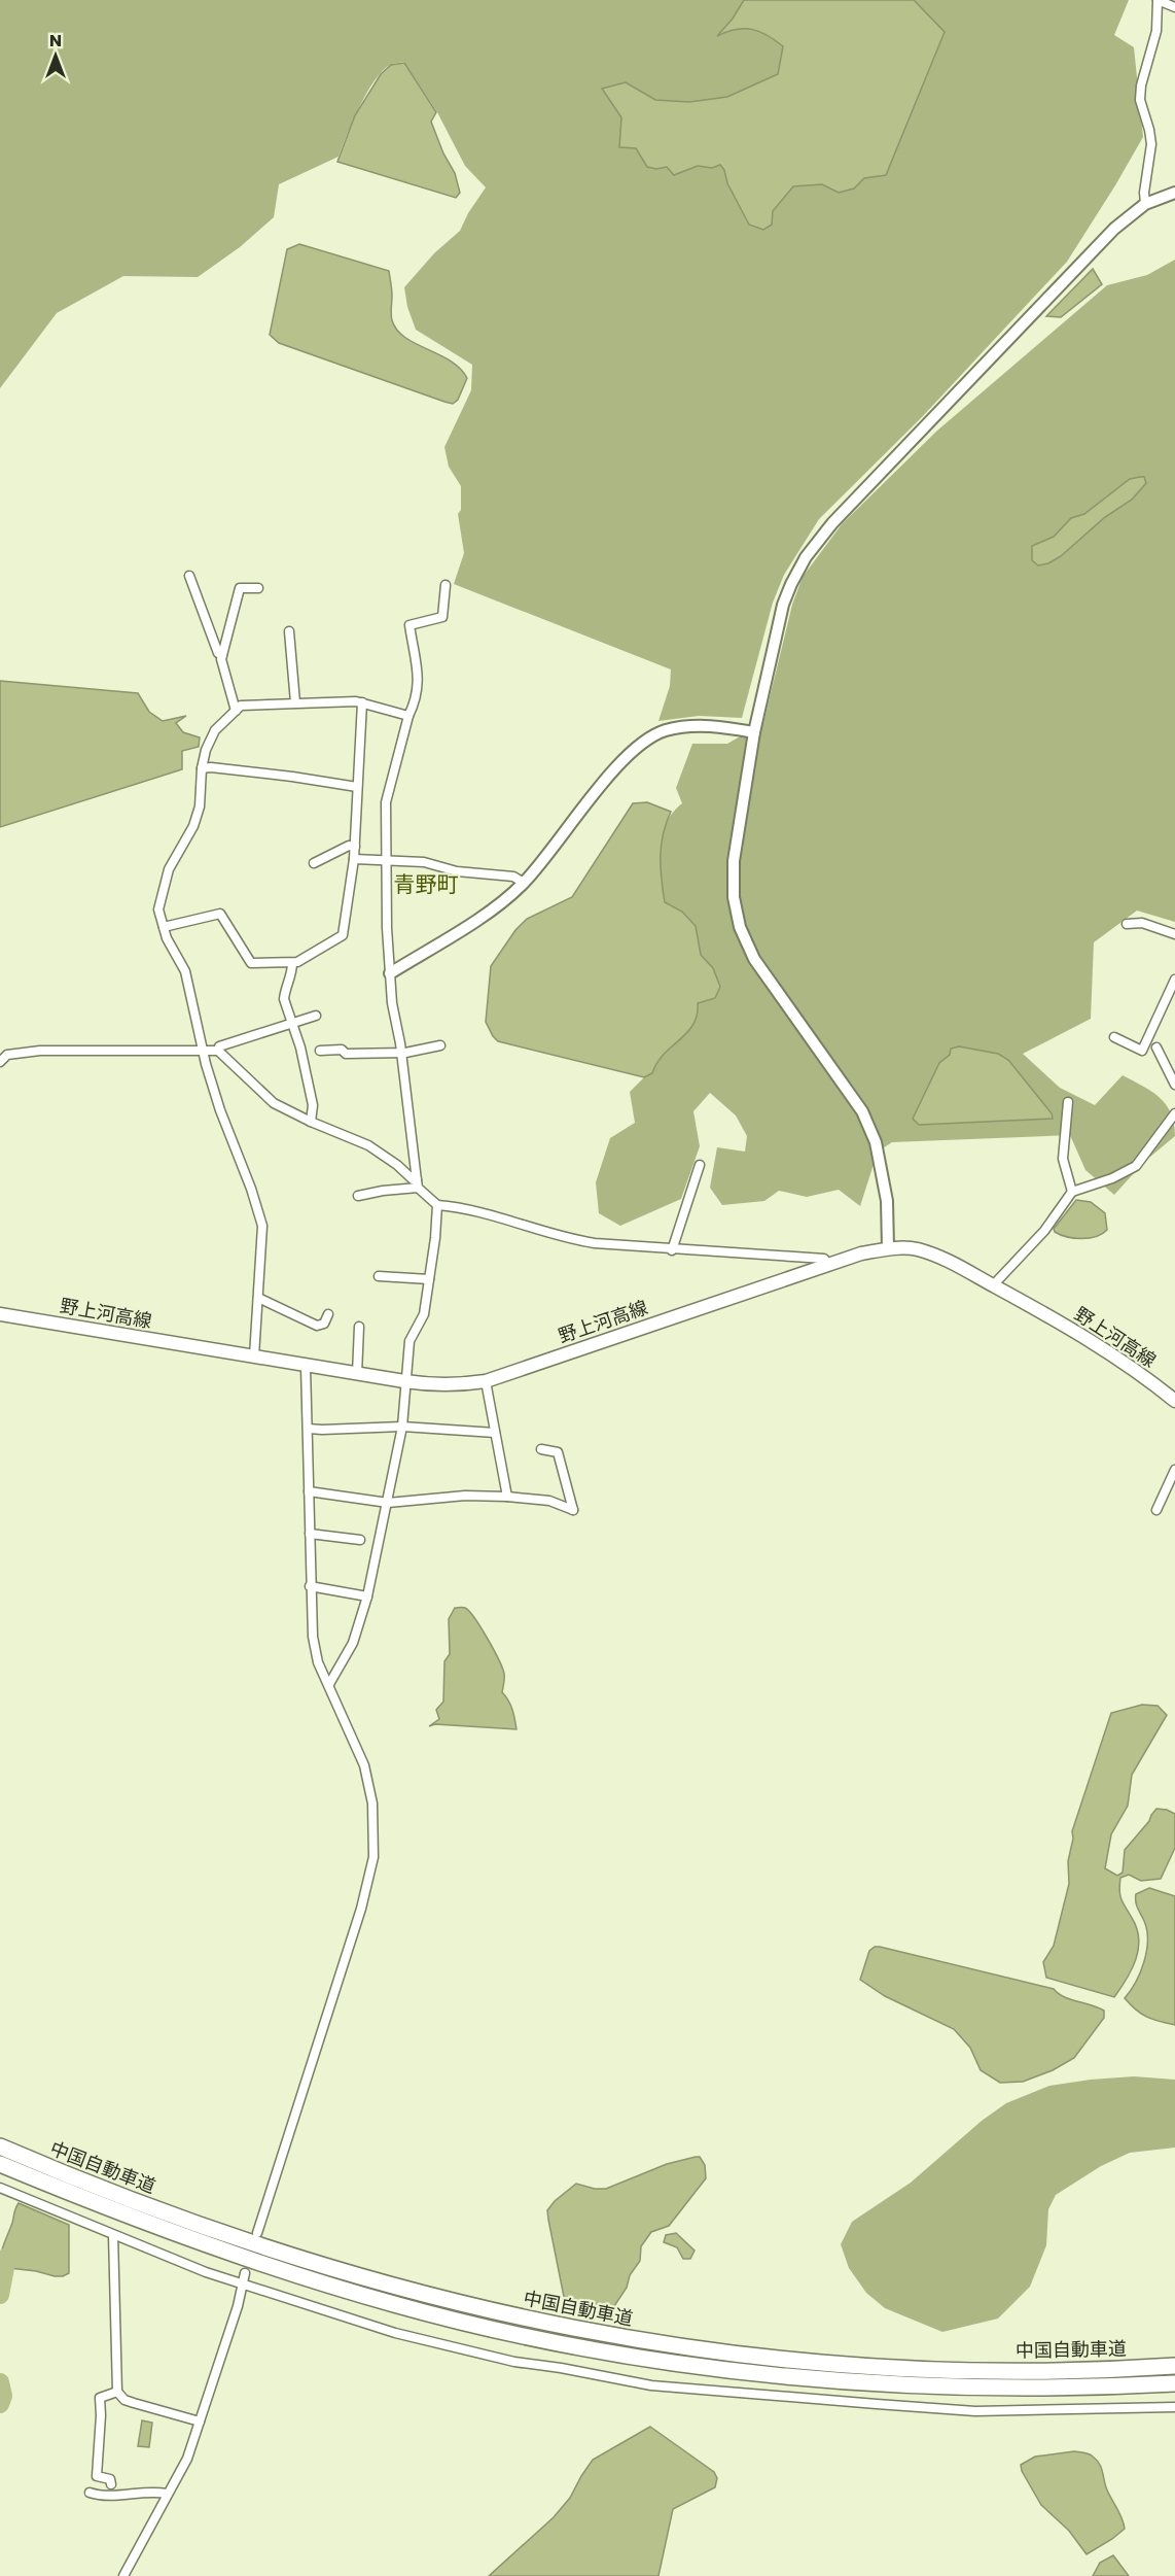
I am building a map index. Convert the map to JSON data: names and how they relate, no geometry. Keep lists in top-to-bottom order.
{
  "streets": {
    "highway": ["中国自動車道"],
    "main road": ["野上河高線"]
  },
  "districts": ["青野町"],
  "north": "top"
}
